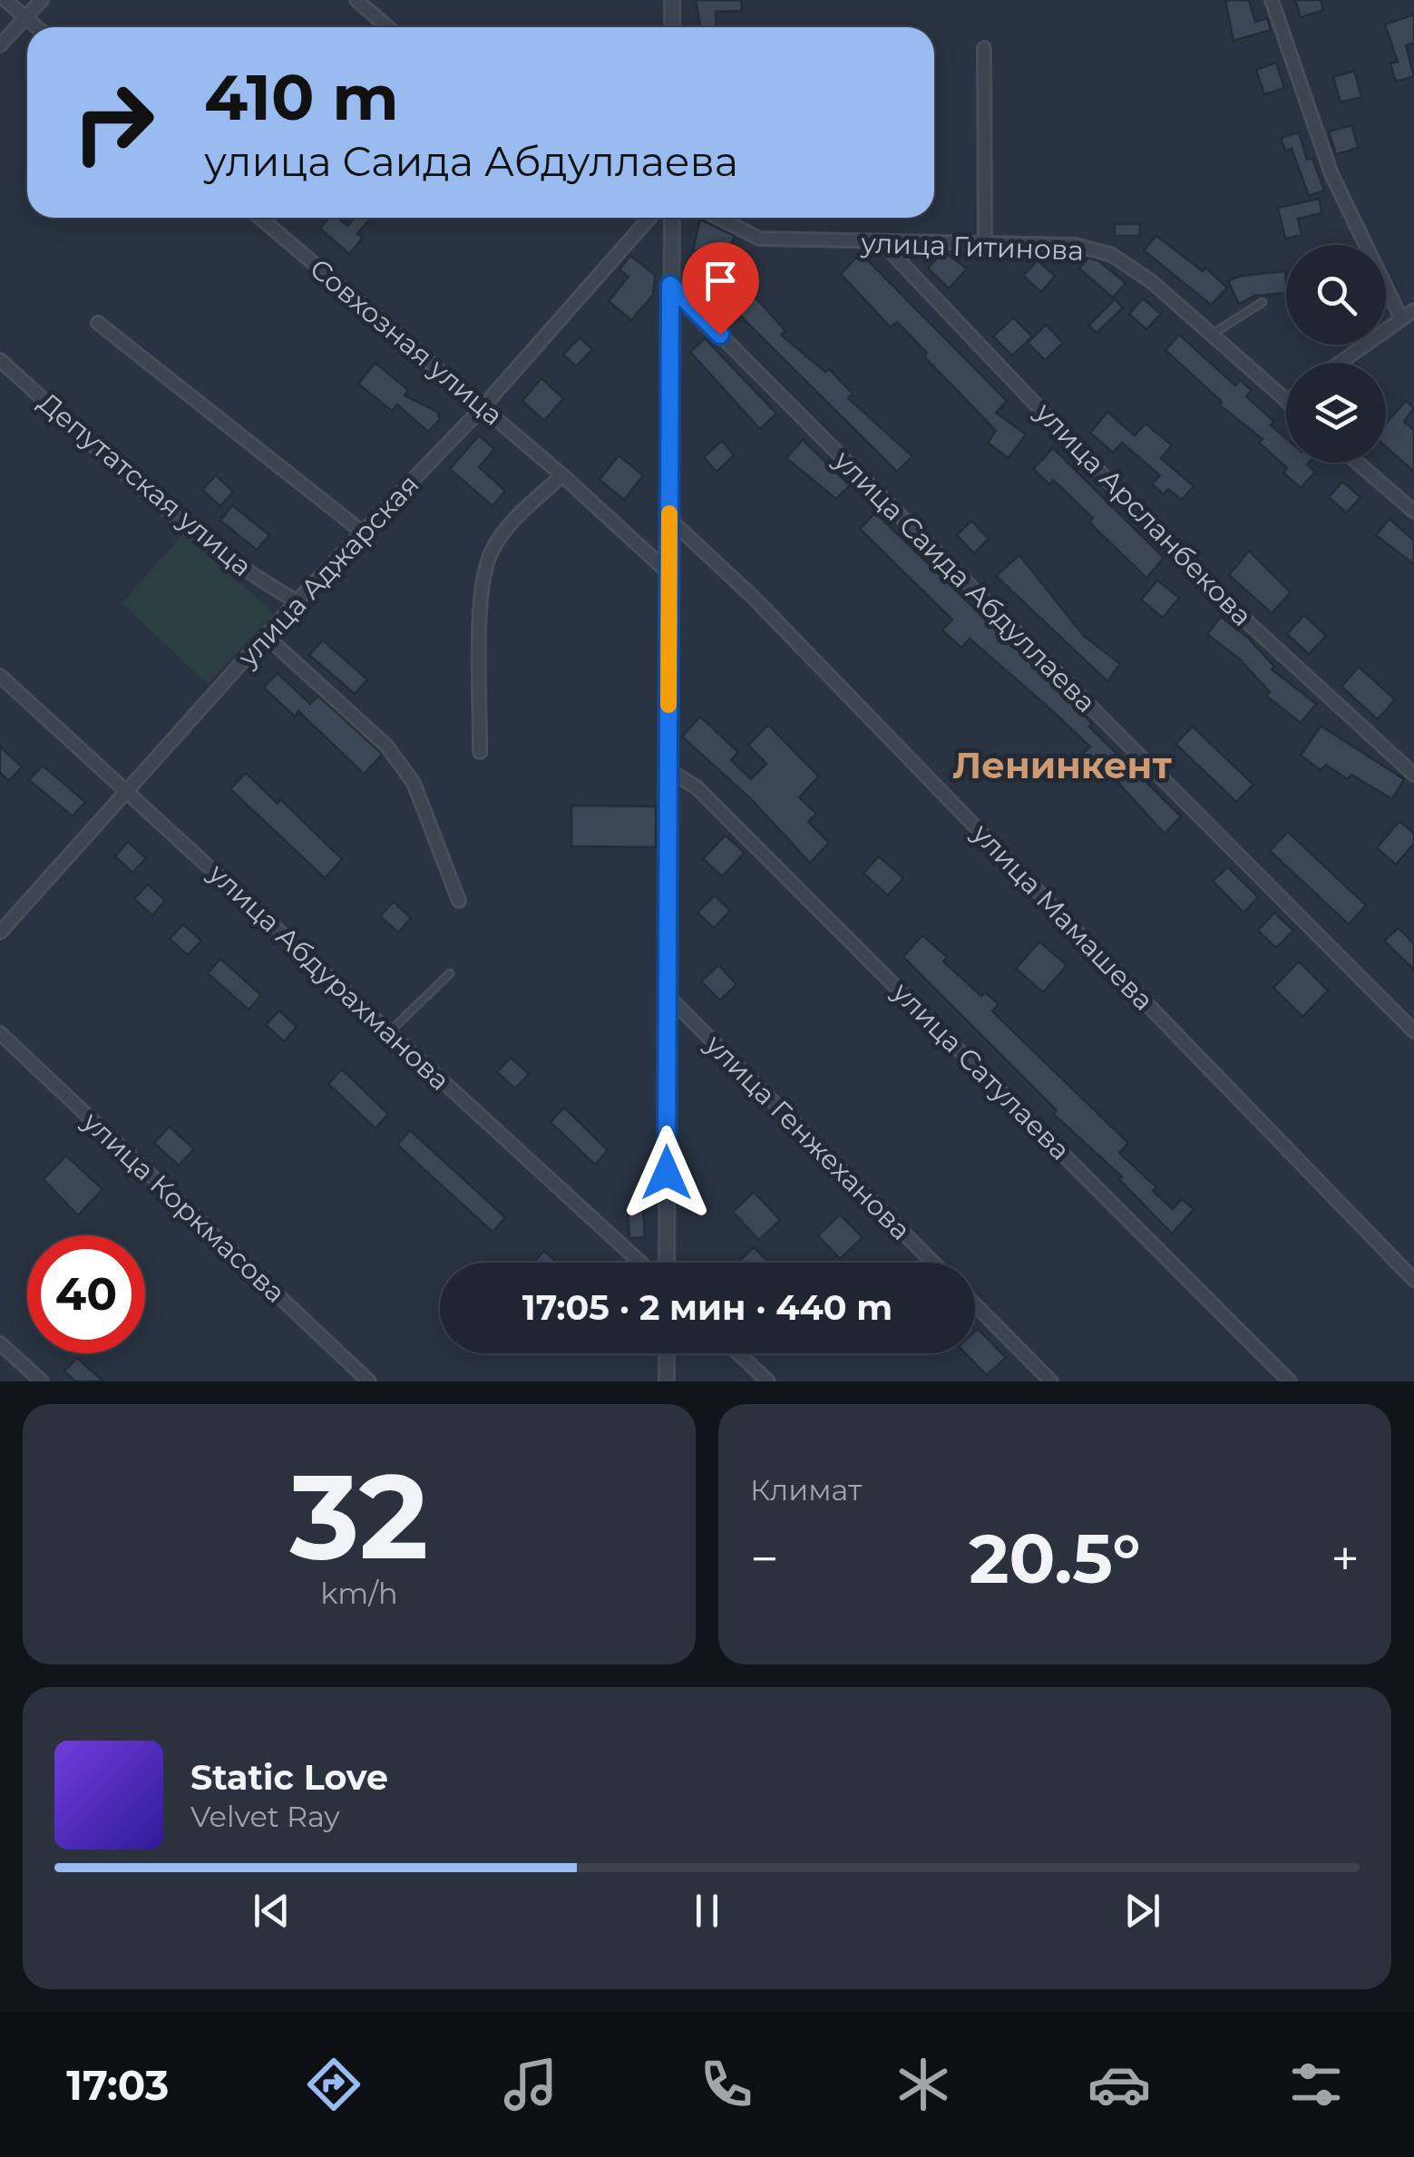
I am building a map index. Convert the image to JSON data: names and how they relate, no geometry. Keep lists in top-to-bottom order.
{
  "streets": {
    "street": [
      "улица Гитинова",
      "Совхозная улица",
      "Депутатская улица",
      "улица Арсланбекова",
      "улица Аджарская",
      "улица Саида Абдуллаева",
      "улица Мамашева",
      "улица Абдурахманова",
      "улица Сатулаева",
      "улица Генжеханова",
      "улица Коркмасова"
    ]
  },
  "crossings": [
    ["улица Гитинова", "улица Арсланбекова"],
    ["Совхозная улица", "улица Аджарская"],
    ["Депутатская улица", "улица Аджарская"],
    ["улица Аджарская", "улица Абдурахманова"]
  ],
  "districts": ["Ленинкент"],
  "page": {
    "turn": ["410 m", "улица Саида Абдуллаева"],
    "limit": "40",
    "trip": "17:05 · 2 мин · 440 m",
    "tile": [
      ["32", "km/h"],
      "Климат"
    ],
    "heat": ["−", "20.5°", "+"],
    "song": ["Static Love", "Velvet Ray"],
    "tabs": "17:03"
  }
}
